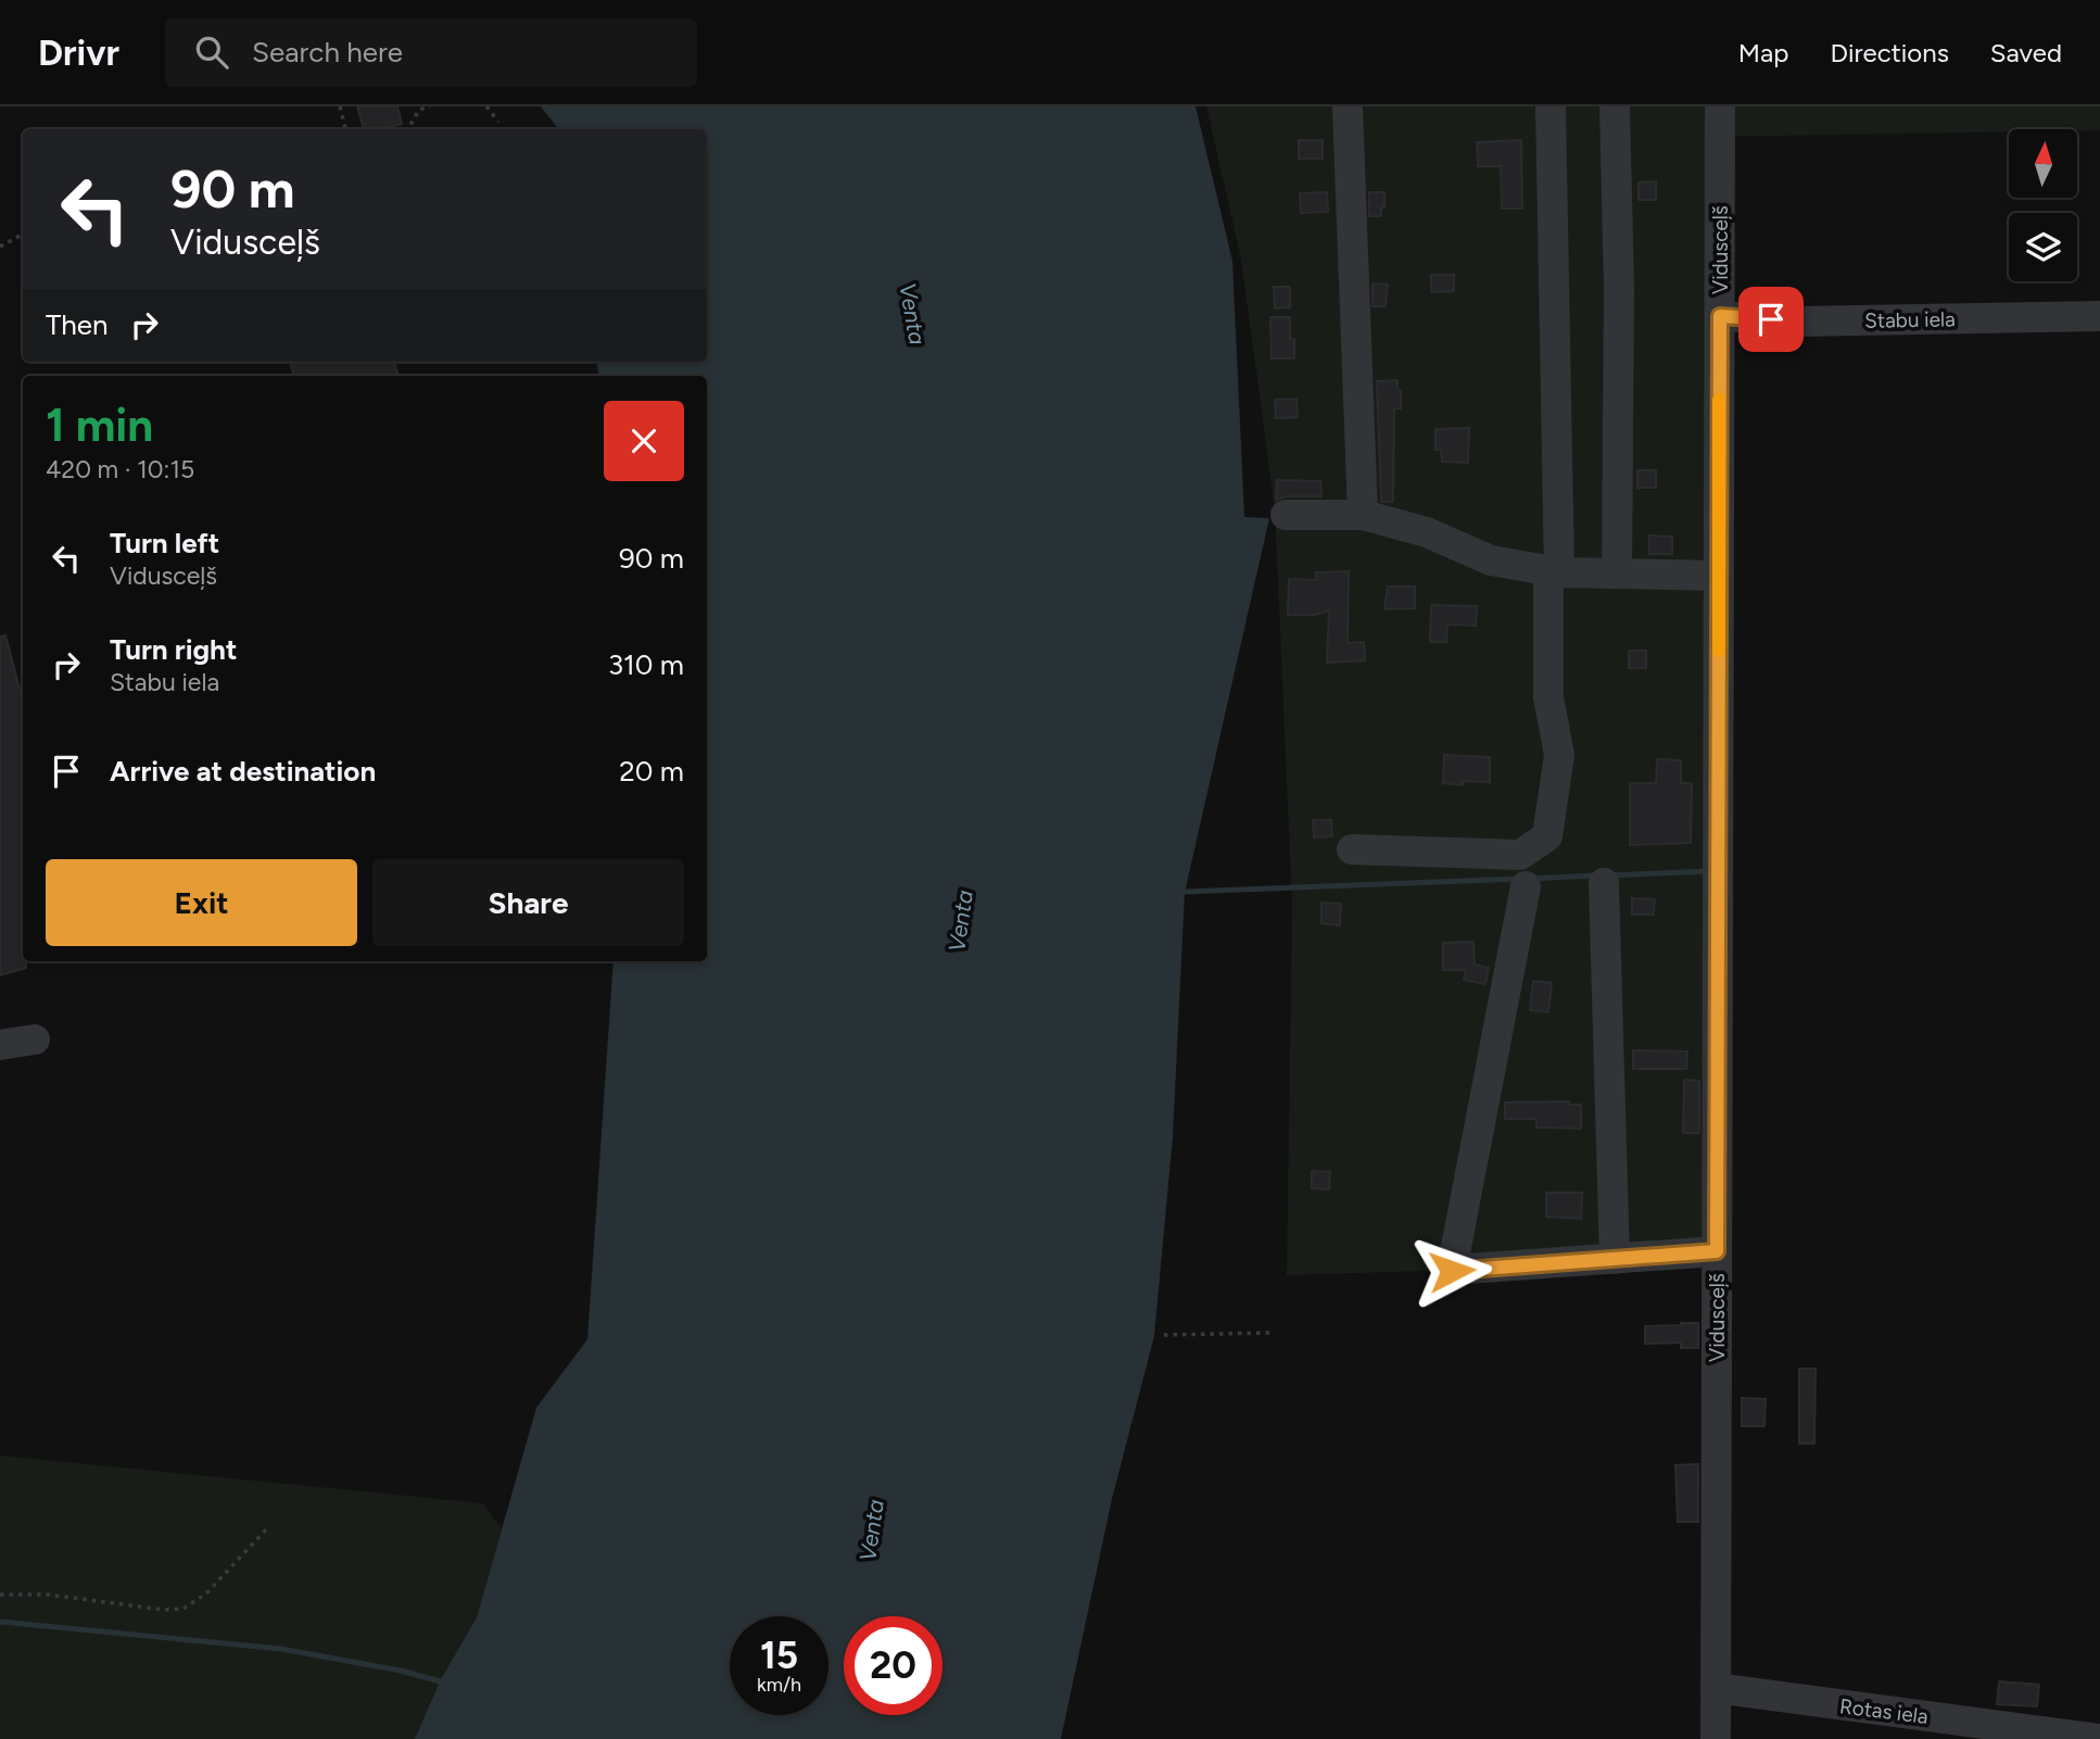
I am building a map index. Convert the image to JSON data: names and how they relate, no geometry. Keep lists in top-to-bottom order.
{
  "streets": {
    "street": ["Vidusceļš", "Stabu iela", "Rotas iela"]
  },
  "crossings": [
    ["Vidusceļš", "Stabu iela"],
    ["Vidusceļš", "Rotas iela"]
  ],
  "water": ["Venta"],
  "north": "top",
  "page": {
    "header": "Drivr",
    "search": "Search here",
    "nav": ["Map", "Directions", "Saved"],
    "turn": ["90 m", "Vidusceļš"],
    "then": "Then",
    "heading": ["1 min", "420 m · 10:15"],
    "list": [
      {
        "name": "Turn left",
        "note": "Vidusceļš",
        "value": "90 m"
      },
      {
        "name": "Turn right",
        "note": "Stabu iela",
        "value": "310 m"
      },
      {
        "name": "Arrive at destination",
        "value": "20 m"
      }
    ],
    "buttons": ["Exit", "Share"],
    "speed": "15 km/h",
    "limit": "20"
  }
}
